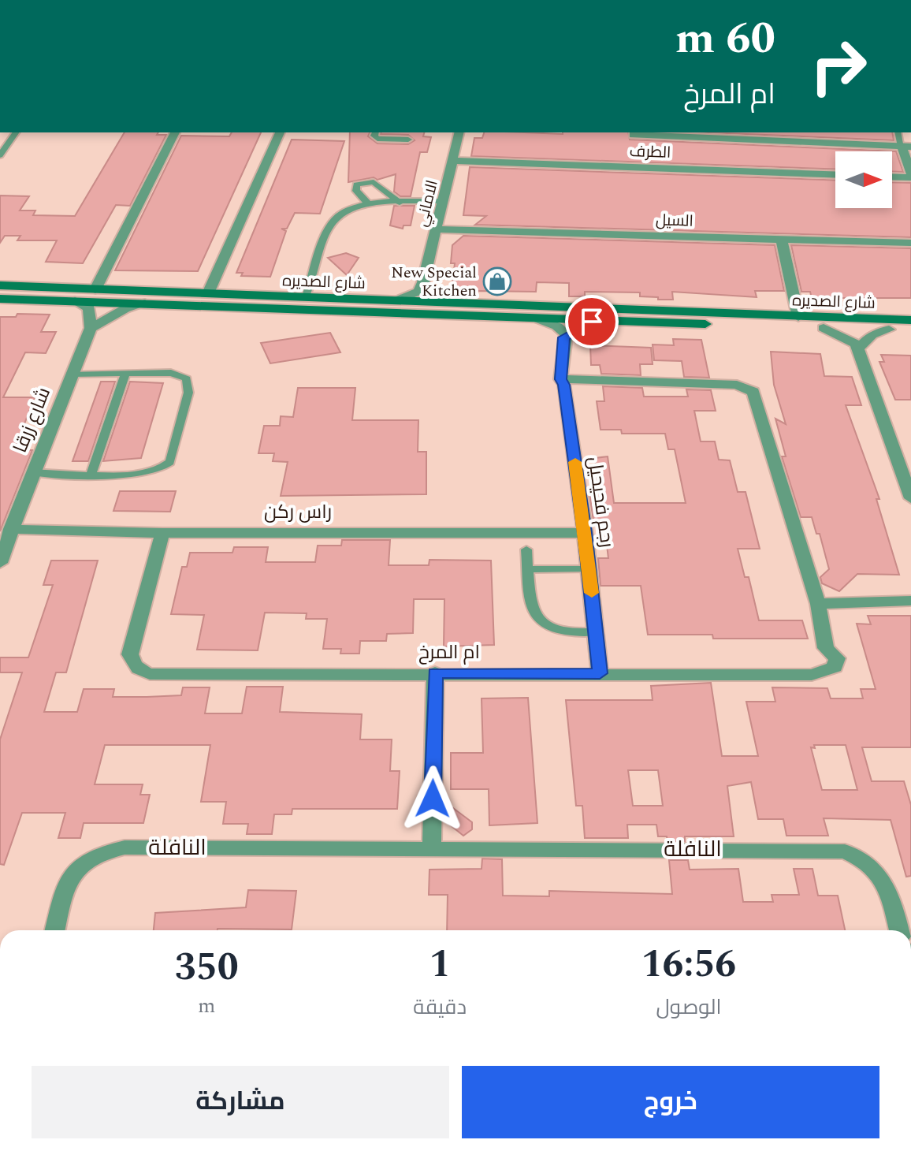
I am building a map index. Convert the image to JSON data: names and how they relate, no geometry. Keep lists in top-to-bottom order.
{
  "streets": {
    "main road": ["شارع الصديره"],
    "street": [
      "الطرف",
      "الاماني",
      "السيل",
      "شارع زرقا",
      "رجم فحيحيل",
      "راس ركن",
      "ام المرخ",
      "النافلة"
    ]
  },
  "crossings": [
    ["الطرف", "الاماني"],
    ["الاماني", "السيل"],
    ["شارع زرقا", "راس ركن"],
    ["رجم فحيحيل", "راس ركن"],
    ["رجم فحيحيل", "ام المرخ"],
    ["راس ركن", "ام المرخ"]
  ],
  "places": {
    "shop": ["New Special Kitchen"]
  },
  "north": "right",
  "page": {
    "turn": ["60 m", "ام المرخ"],
    "eta": [
      "16:56",
      "الوصول",
      "1",
      "دقيقة",
      "350",
      "m"
    ],
    "buttons": ["خروج", "مشاركة"]
  }
}
